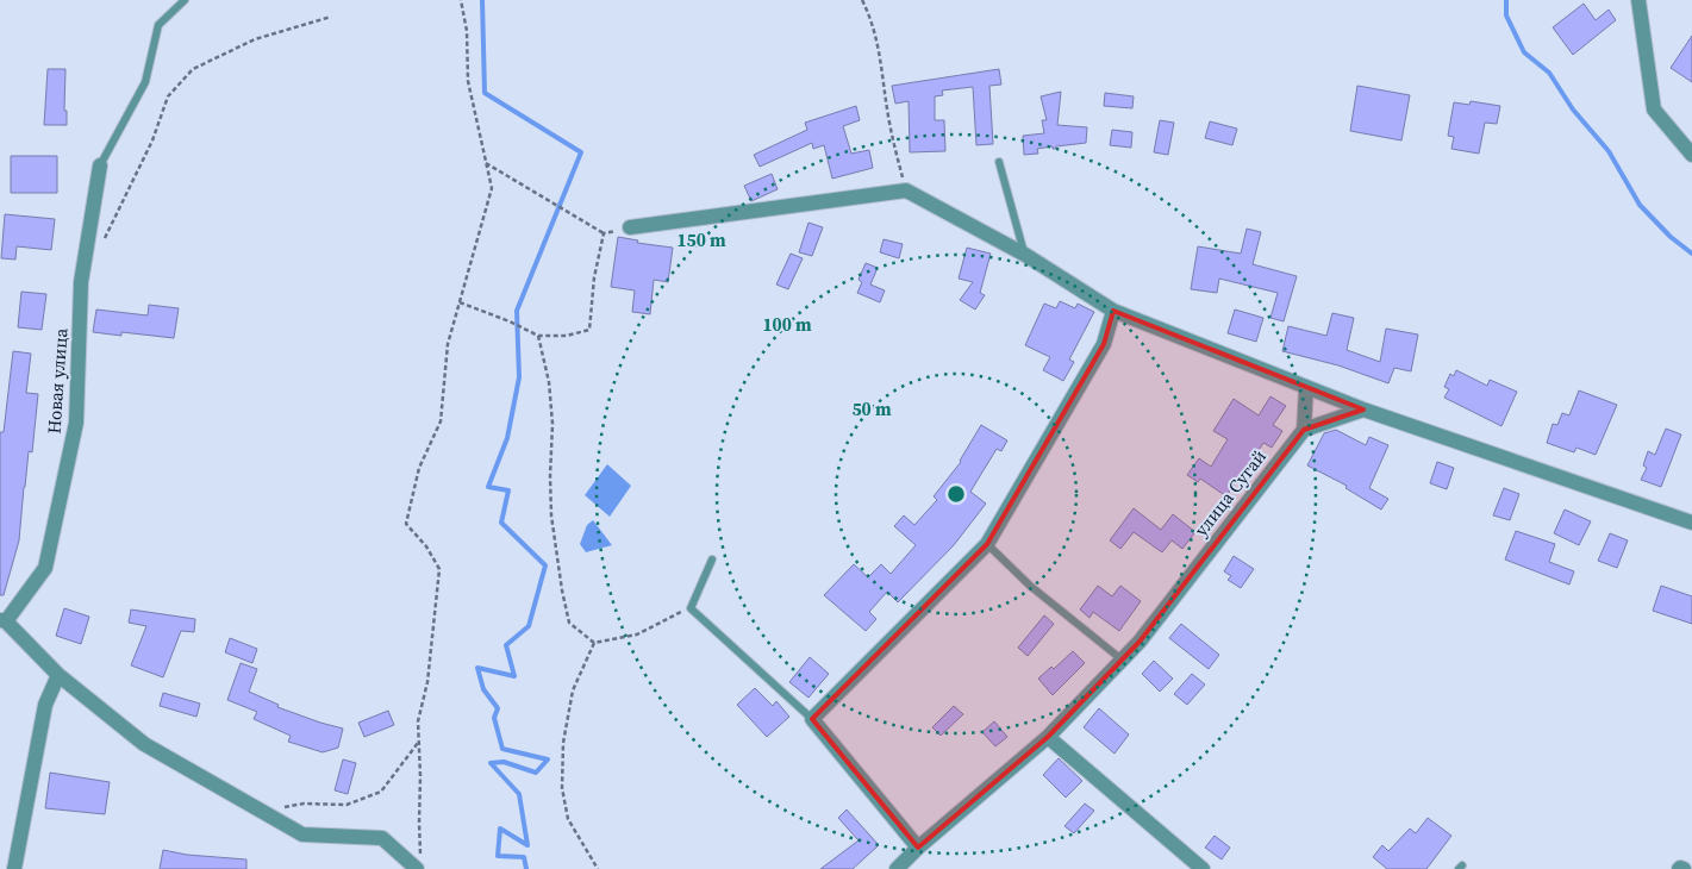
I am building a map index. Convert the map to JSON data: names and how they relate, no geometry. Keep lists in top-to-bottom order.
{
  "streets": {
    "street": ["Новая улица", "улица Сугай"]
  },
  "rings": ["150 m", "100 m", "50 m"]
}
